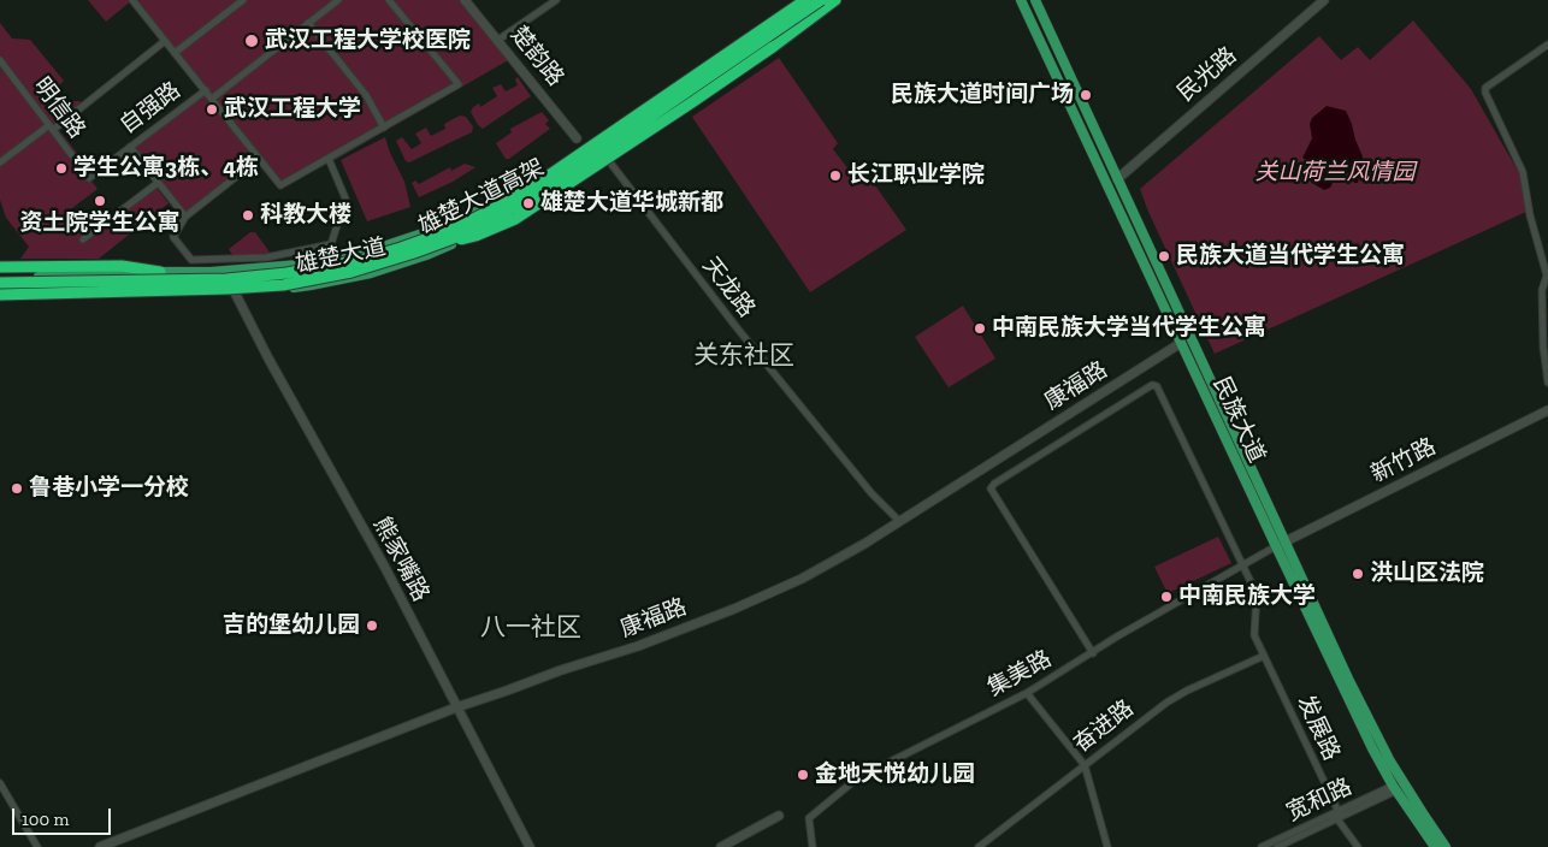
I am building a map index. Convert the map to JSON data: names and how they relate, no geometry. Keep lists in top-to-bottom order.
{
  "streets": {
    "highway": ["雄楚大道高架"],
    "main road": ["雄楚大道", "民族大道"],
    "street": [
      "楚韵路",
      "民光路",
      "明信路",
      "自强路",
      "天龙路",
      "康福路",
      "新竹路",
      "熊家嘴路",
      "集美路",
      "奋进路",
      "发展路",
      "宽和路"
    ]
  },
  "crossings": [
    ["民光路", "民族大道"],
    ["明信路", "自强路"],
    ["雄楚大道高架", "雄楚大道"],
    ["雄楚大道", "天龙路"],
    ["雄楚大道", "熊家嘴路"],
    ["天龙路", "康福路"],
    ["康福路", "民族大道"],
    ["康福路", "熊家嘴路"],
    ["民族大道", "新竹路"],
    ["民族大道", "集美路"],
    ["民族大道", "宽和路"],
    ["新竹路", "集美路"],
    ["集美路", "发展路"],
    ["奋进路", "发展路"],
    ["发展路", "宽和路"]
  ],
  "districts": ["关东社区", "八一社区"],
  "parks": ["关山荷兰风情园"],
  "places": [
    "武汉工程大学校医院",
    "民族大道时间广场",
    "武汉工程大学",
    "学生公寓3栋、4栋",
    "长江职业学院",
    "资土院学生公寓",
    "雄楚大道华城新都",
    "科教大楼",
    "民族大道当代学生公寓",
    "中南民族大学当代学生公寓",
    "鲁巷小学一分校",
    "洪山区法院",
    "中南民族大学",
    "吉的堡幼儿园",
    "金地天悦幼儿园"
  ],
  "scale_bar": "100 m"
}
